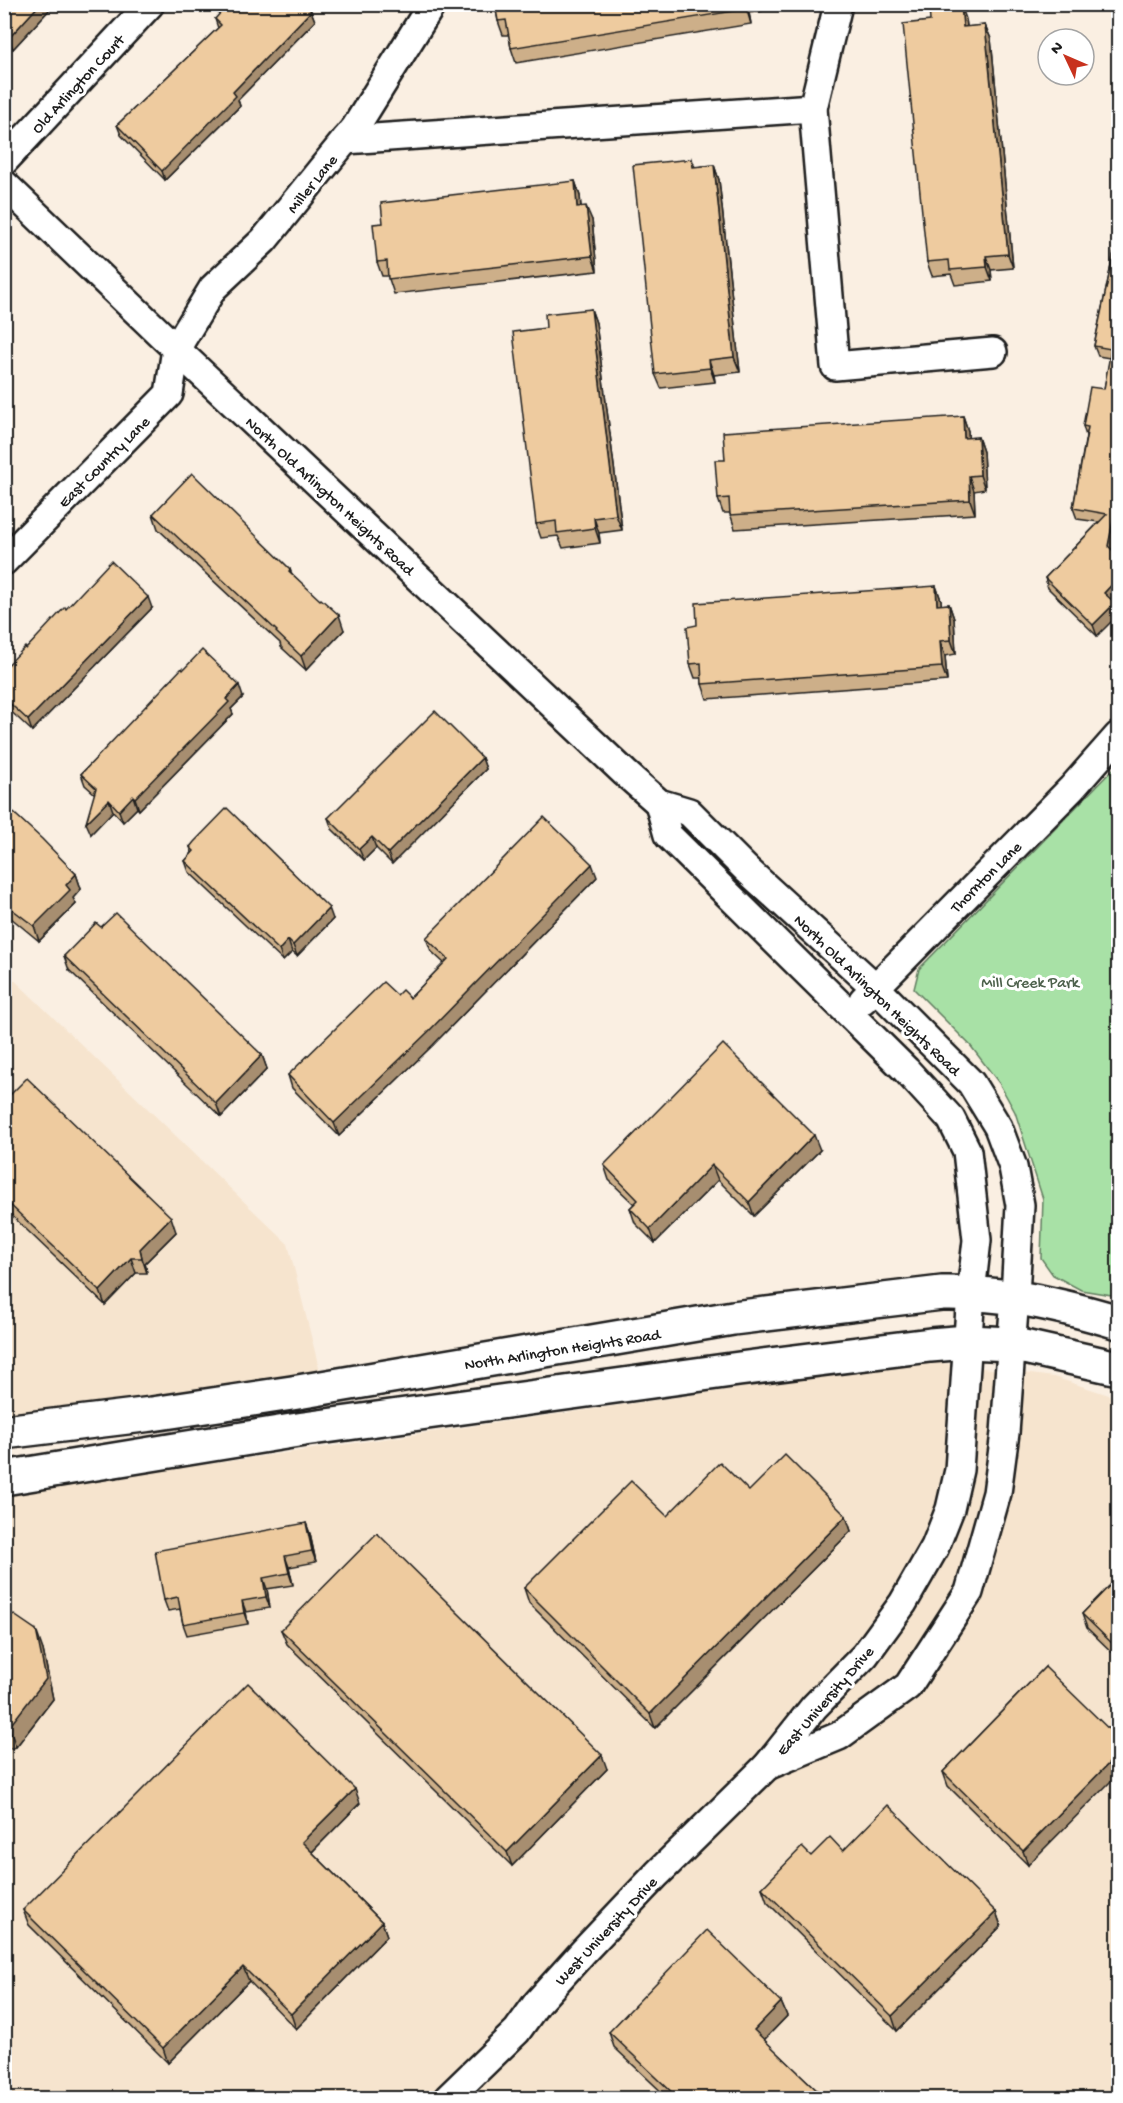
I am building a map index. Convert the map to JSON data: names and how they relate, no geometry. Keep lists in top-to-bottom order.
{
  "streets": {
    "main road": ["North Arlington Heights Road"],
    "street": [
      "Old Arlington Court",
      "Miller Lane",
      "East Country Lane",
      "North Old Arlington Heights Road",
      "Thornton Lane",
      "East University Drive",
      "West University Drive"
    ]
  },
  "crossings": [
    ["Miller Lane", "East Country Lane"],
    ["Miller Lane", "North Old Arlington Heights Road"],
    ["East Country Lane", "North Old Arlington Heights Road"],
    ["North Old Arlington Heights Road", "Thornton Lane"],
    ["North Old Arlington Heights Road", "North Arlington Heights Road"],
    ["North Old Arlington Heights Road", "East University Drive"],
    ["East University Drive", "West University Drive"]
  ],
  "parks": ["Mill Creek Park"],
  "north": "top left"
}
